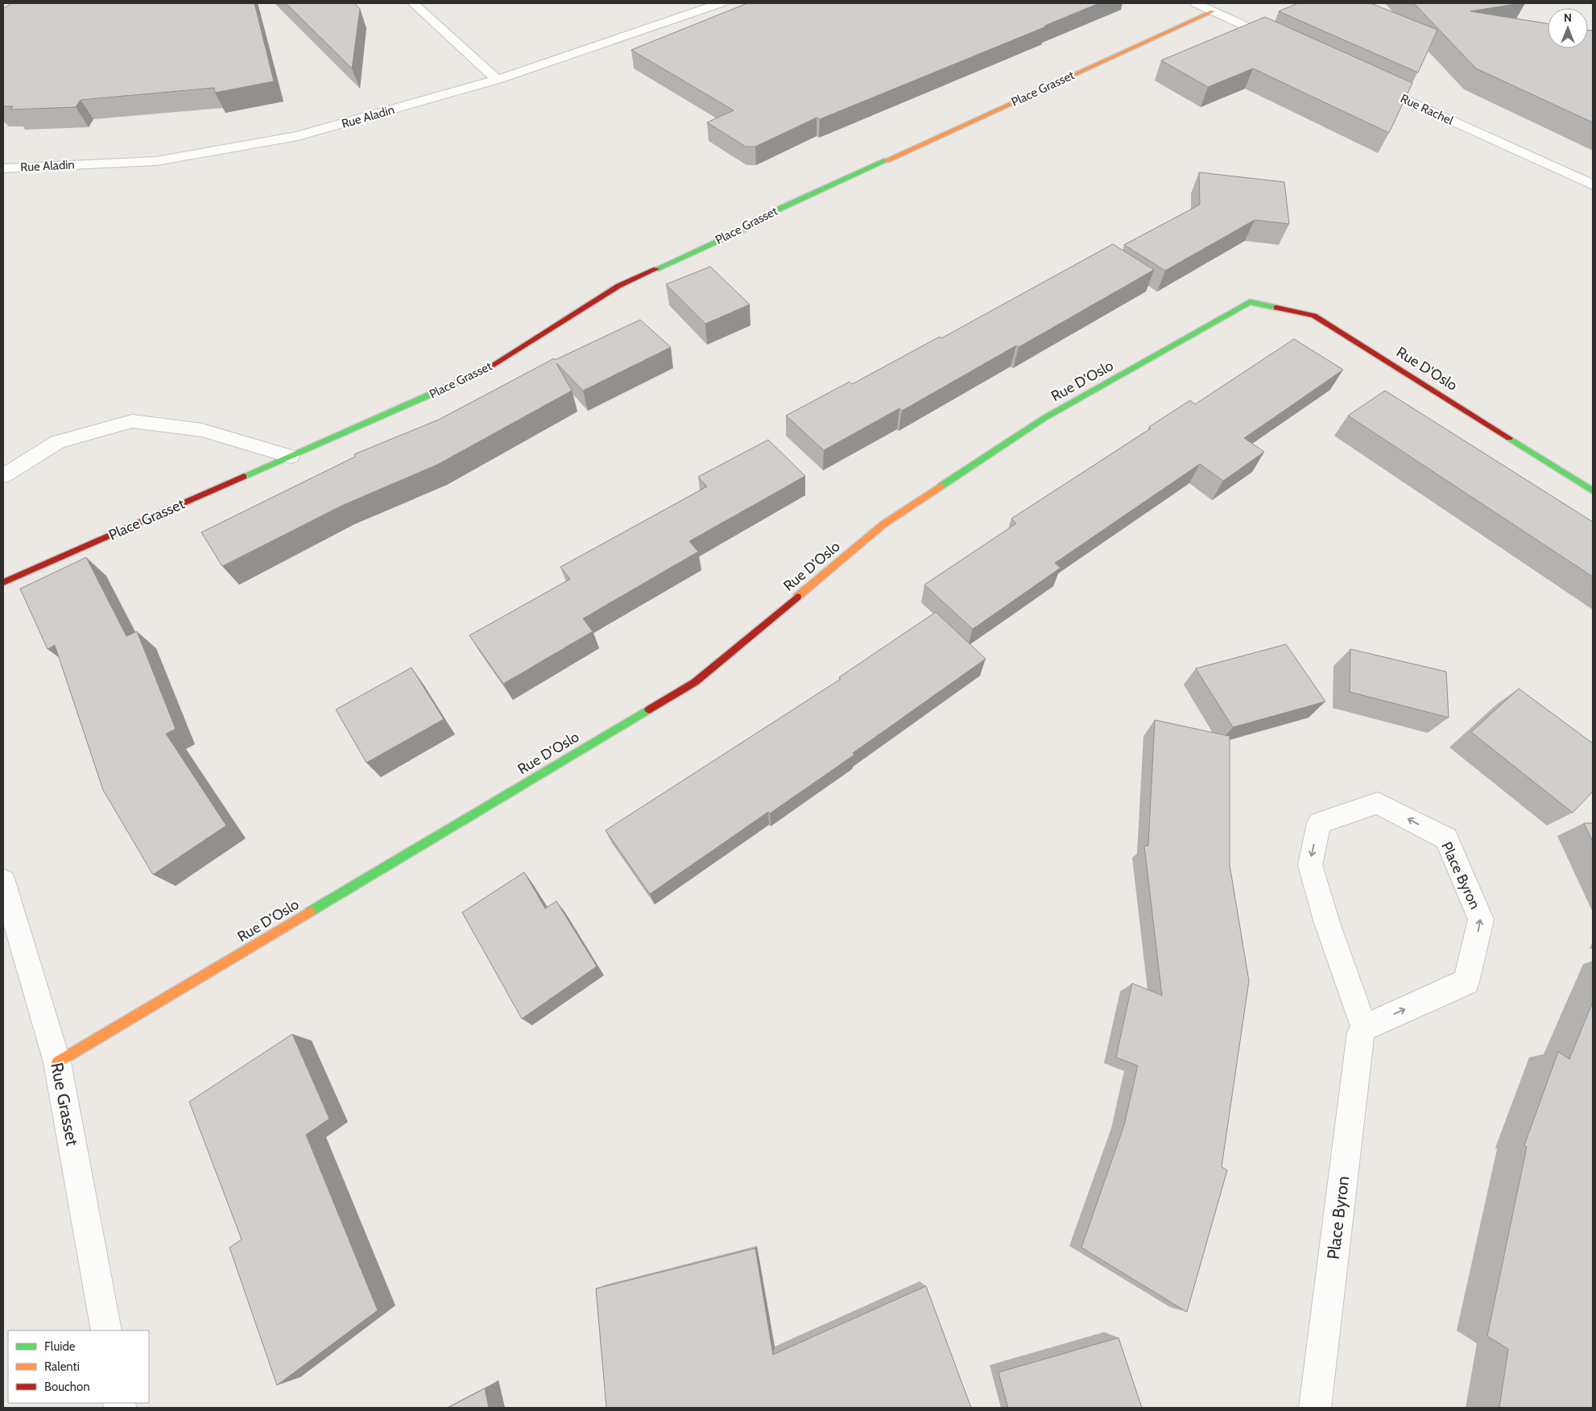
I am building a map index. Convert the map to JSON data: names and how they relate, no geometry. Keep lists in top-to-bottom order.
{
  "streets": {
    "street": [
      "Place Grasset",
      "Rue Rachel",
      "Rue Aladin",
      "Rue D'Oslo",
      "Place Byron",
      "Rue Grasset"
    ]
  },
  "crossings": [
    ["Rue D'Oslo", "Rue Grasset"]
  ],
  "legend": ["Fluide", "Ralenti", "Bouchon"],
  "north": "top"
}
